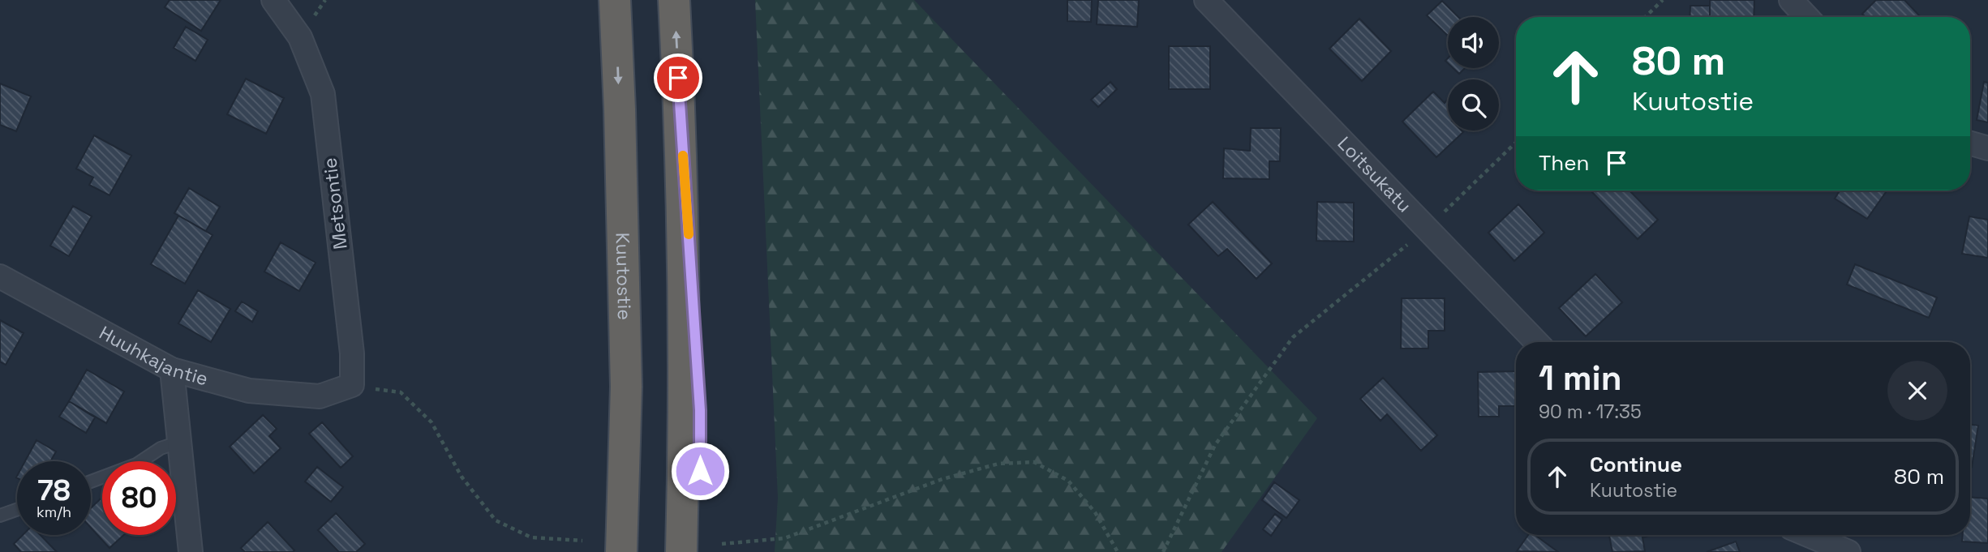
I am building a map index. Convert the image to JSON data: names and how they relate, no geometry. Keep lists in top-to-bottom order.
{
  "streets": {
    "highway": ["Kuutostie"],
    "street": ["Loitsukatu", "Metsontie", "Huuhkajantie"]
  },
  "crossings": [
    ["Metsontie", "Huuhkajantie"]
  ],
  "page": {
    "turn": ["80 m", "Kuutostie"],
    "then": "Then",
    "heading": ["1 min", "90 m · 17:35"],
    "list": [
      {
        "name": "Continue",
        "note": "Kuutostie",
        "value": "80 m"
      }
    ],
    "speed": "78 km/h",
    "limit": "80"
  }
}
